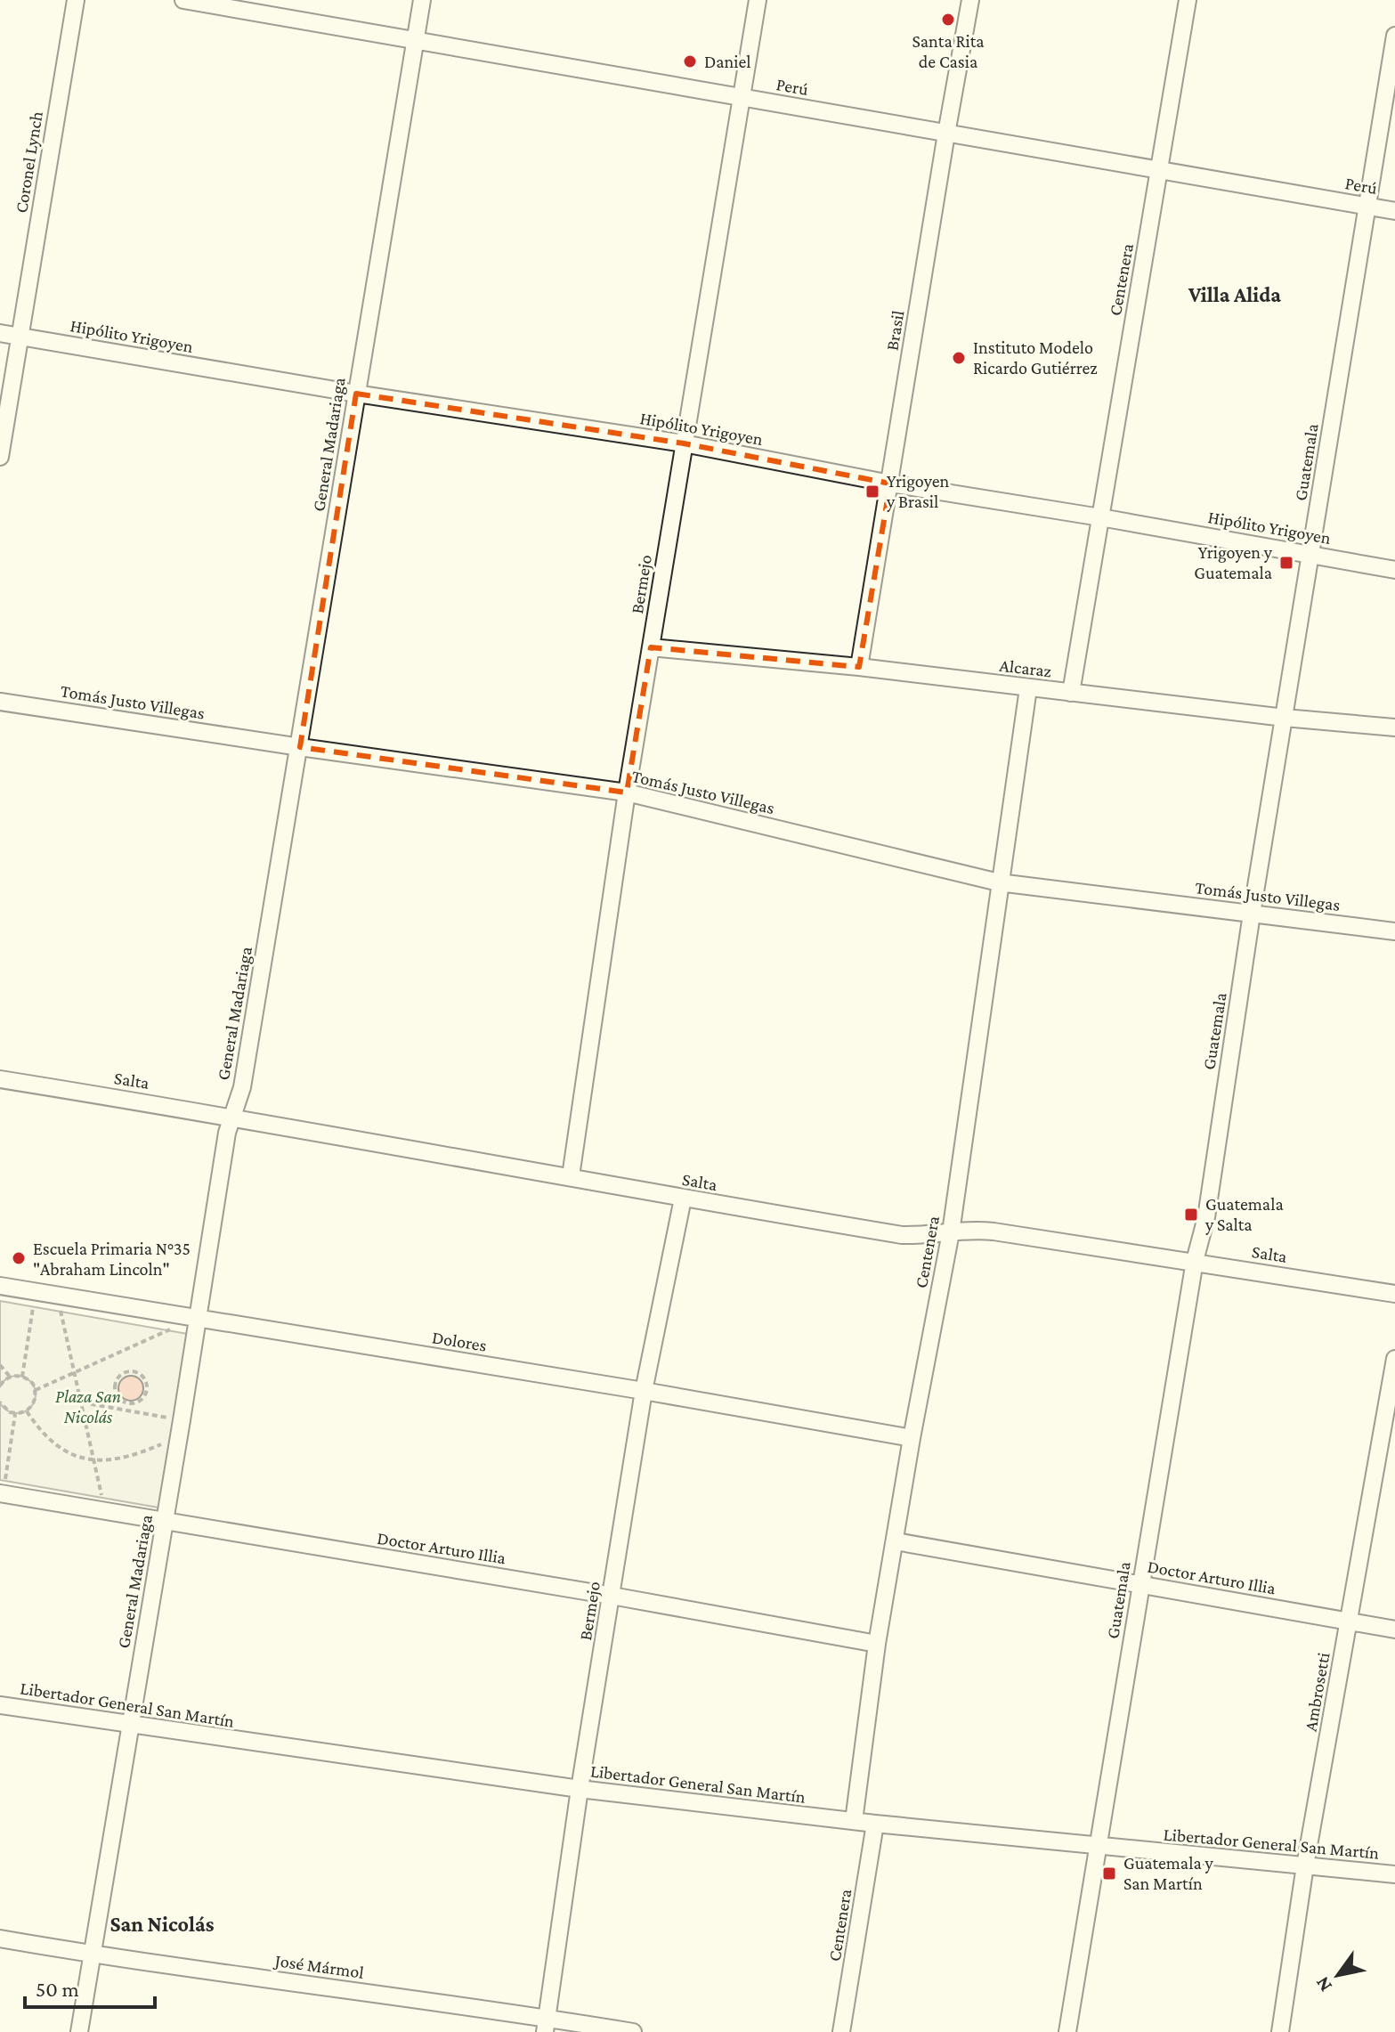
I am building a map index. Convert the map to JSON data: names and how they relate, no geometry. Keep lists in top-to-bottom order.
{
  "streets": {
    "street": [
      "Perú",
      "Coronel Lynch",
      "Centenera",
      "Brasil",
      "Hipólito Yrigoyen",
      "General Madariaga",
      "Guatemala",
      "Bermejo",
      "Alcaraz",
      "Tomás Justo Villegas",
      "Salta",
      "Dolores",
      "Doctor Arturo Illia",
      "Ambrosetti",
      "Libertador General San Martín",
      "José Mármol"
    ]
  },
  "crossings": [
    ["Perú", "Centenera"],
    ["Perú", "Brasil"],
    ["Perú", "General Madariaga"],
    ["Perú", "Guatemala"],
    ["Perú", "Bermejo"],
    ["Coronel Lynch", "Hipólito Yrigoyen"],
    ["Centenera", "Hipólito Yrigoyen"],
    ["Centenera", "Alcaraz"],
    ["Centenera", "Tomás Justo Villegas"],
    ["Centenera", "Salta"],
    ["Centenera", "Dolores"],
    ["Centenera", "Doctor Arturo Illia"],
    ["Centenera", "Libertador General San Martín"],
    ["Brasil", "Hipólito Yrigoyen"],
    ["Brasil", "Alcaraz"],
    ["Hipólito Yrigoyen", "General Madariaga"],
    ["Hipólito Yrigoyen", "Guatemala"],
    ["Hipólito Yrigoyen", "Bermejo"],
    ["General Madariaga", "Tomás Justo Villegas"],
    ["General Madariaga", "Salta"],
    ["General Madariaga", "Dolores"],
    ["General Madariaga", "Doctor Arturo Illia"],
    ["General Madariaga", "Libertador General San Martín"],
    ["General Madariaga", "José Mármol"],
    ["Guatemala", "Alcaraz"],
    ["Guatemala", "Tomás Justo Villegas"],
    ["Guatemala", "Salta"],
    ["Guatemala", "Doctor Arturo Illia"],
    ["Guatemala", "Libertador General San Martín"],
    ["Bermejo", "Alcaraz"],
    ["Bermejo", "Tomás Justo Villegas"],
    ["Bermejo", "Salta"],
    ["Bermejo", "Dolores"],
    ["Bermejo", "Doctor Arturo Illia"],
    ["Bermejo", "Libertador General San Martín"],
    ["Bermejo", "José Mármol"],
    ["Doctor Arturo Illia", "Ambrosetti"],
    ["Ambrosetti", "Libertador General San Martín"]
  ],
  "districts": ["Villa Alida", "San Nicolás"],
  "parks": ["Plaza San Nicolás"],
  "places": {
    "other": [
      "Santa Rita de Casia",
      "Daniel",
      "Instituto Modelo Ricardo Gutiérrez",
      "Escuela Primaria N°35 \"Abraham Lincoln\""
    ],
    "transit": [
      "Yrigoyen y Brasil",
      "Yrigoyen y Guatemala",
      "Guatemala y Salta",
      "Guatemala y San Martín"
    ]
  },
  "scale_bar": "50 m",
  "north": "bottom left"
}
